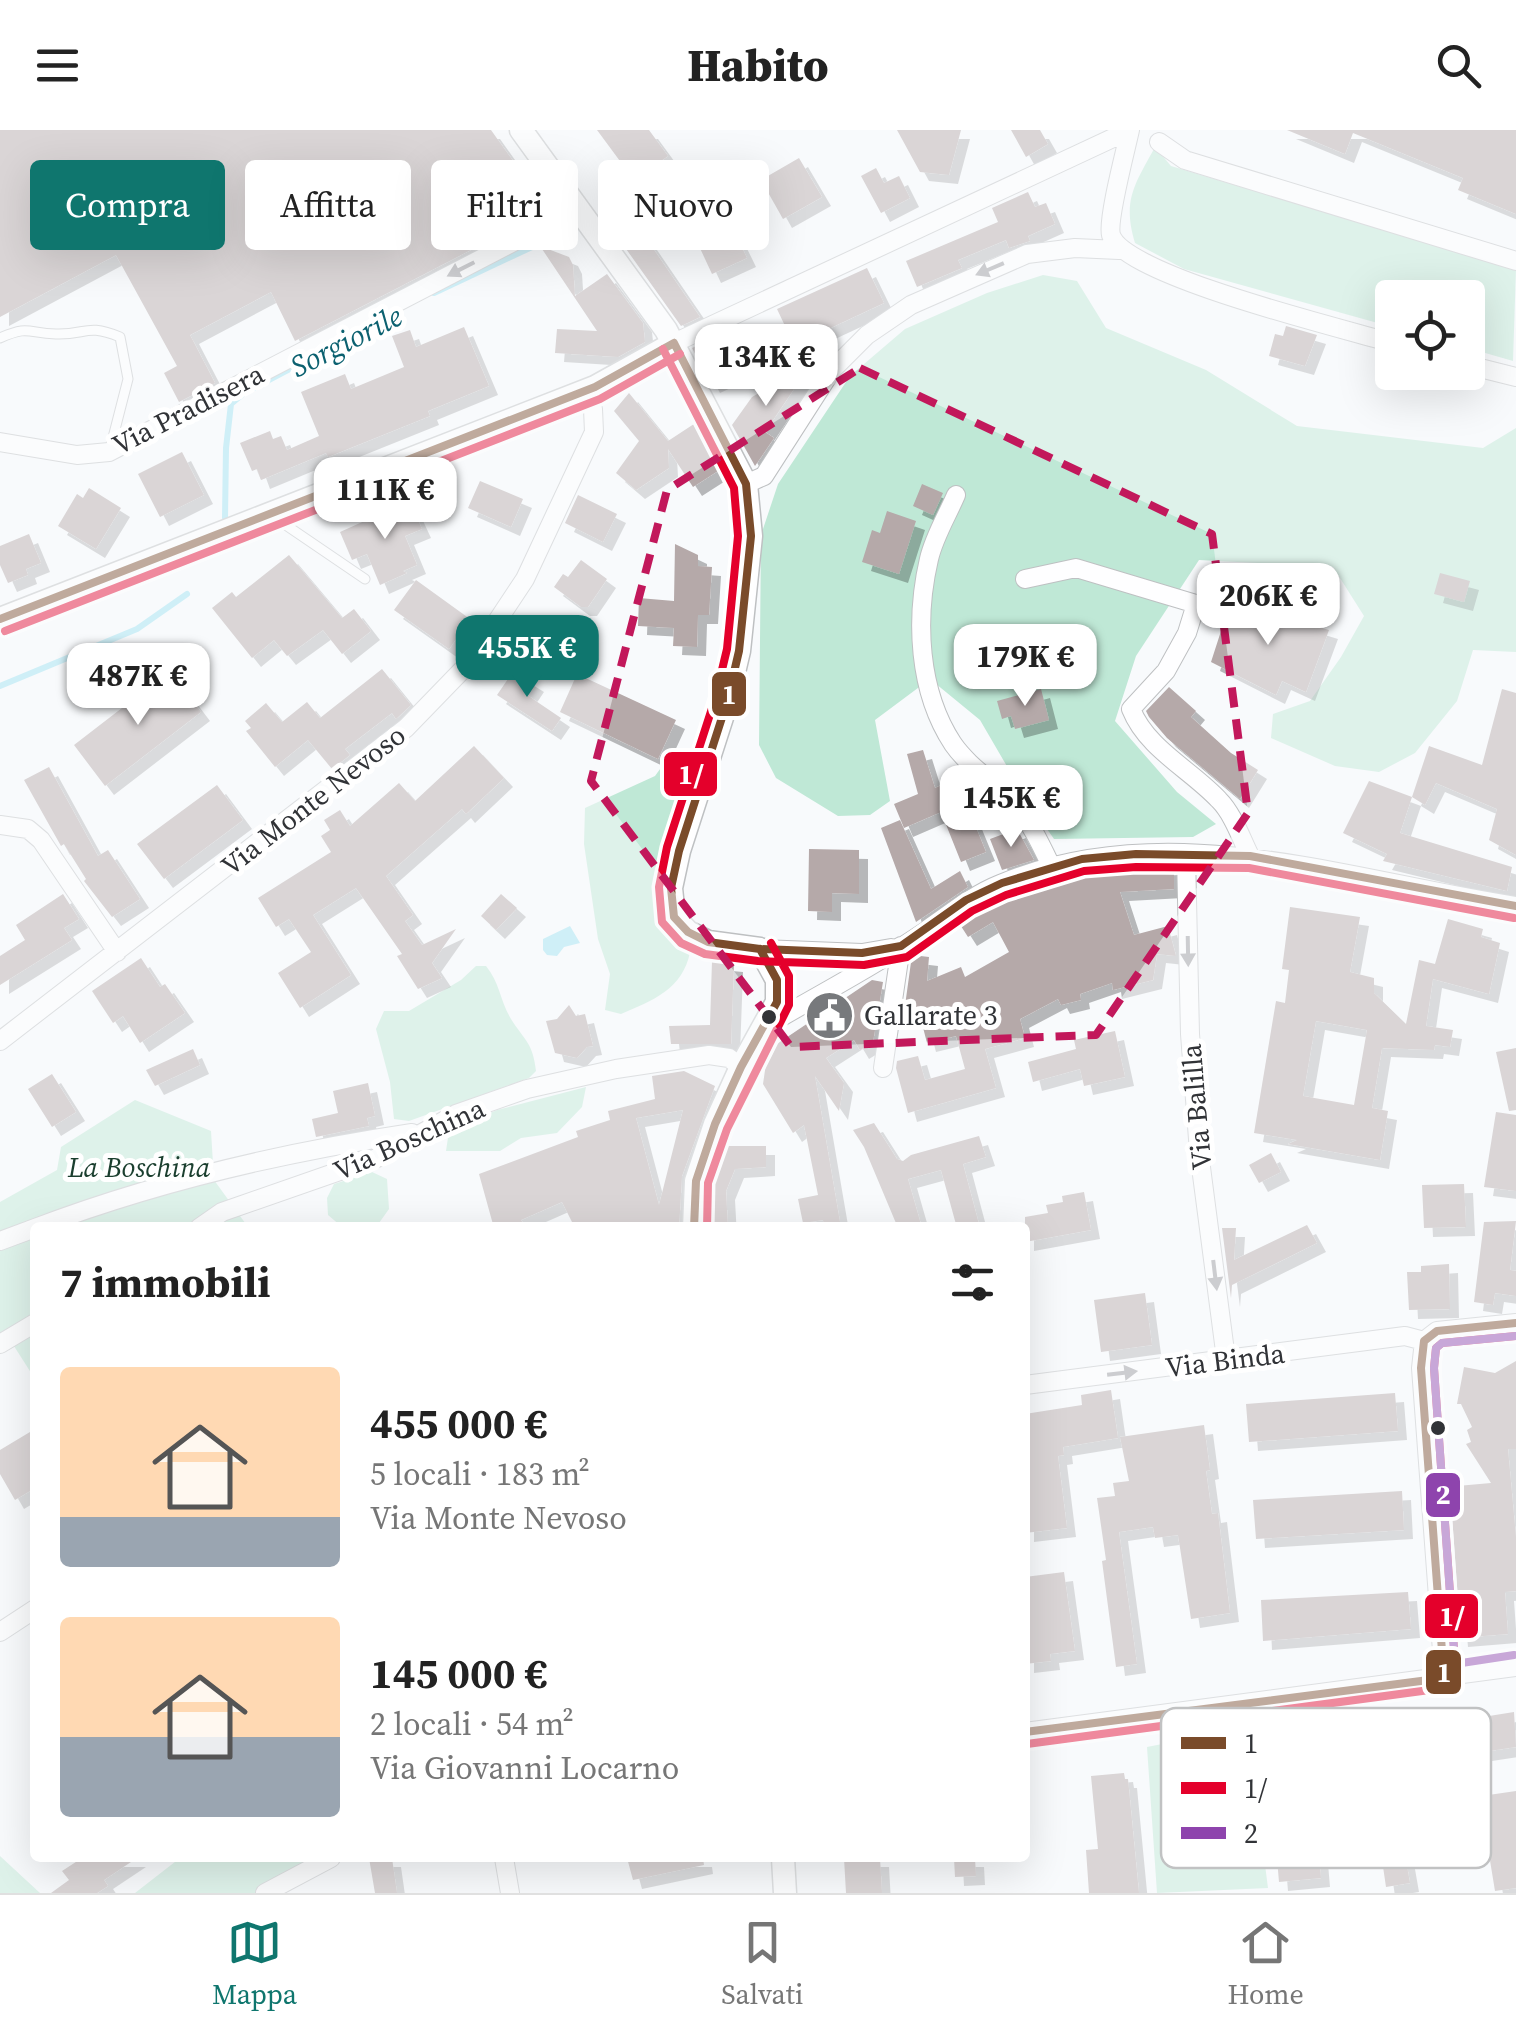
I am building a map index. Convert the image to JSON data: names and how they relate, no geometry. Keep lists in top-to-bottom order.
{
  "streets": {
    "street": [
      "Via Pradisera",
      "Via Monte Nevoso",
      "Via Balilla",
      "Via Boschina",
      "Via Binda"
    ]
  },
  "crossings": [
    ["Via Balilla", "Via Binda"]
  ],
  "one_way": ["Via Balilla", "Via Binda"],
  "water": ["Sorgiorile"],
  "parks": ["La Boschina"],
  "places": {
    "public building": ["Gallarate 3"]
  },
  "lines": ["transit line 1", "transit line 1/", "transit line 2"],
  "legend": ["1", "1/", "2"],
  "page": {
    "header": "Habito",
    "chip": [
      "Compra",
      "Affitta",
      "Filtri",
      "Nuovo"
    ],
    "price": [
      "134K €",
      "111K €",
      "206K €",
      "455K €",
      "179K €",
      "487K €",
      "145K €"
    ],
    "heading": "7 immobili",
    "list": [
      {
        "name": "455 000 €",
        "note": "5 locali · 183 m² · Via Monte Nevoso"
      },
      {
        "name": "145 000 €",
        "note": "2 locali · 54 m² · Via Giovanni Locarno"
      }
    ],
    "tabs": ["Mappa", "Salvati", "Home"]
  }
}
